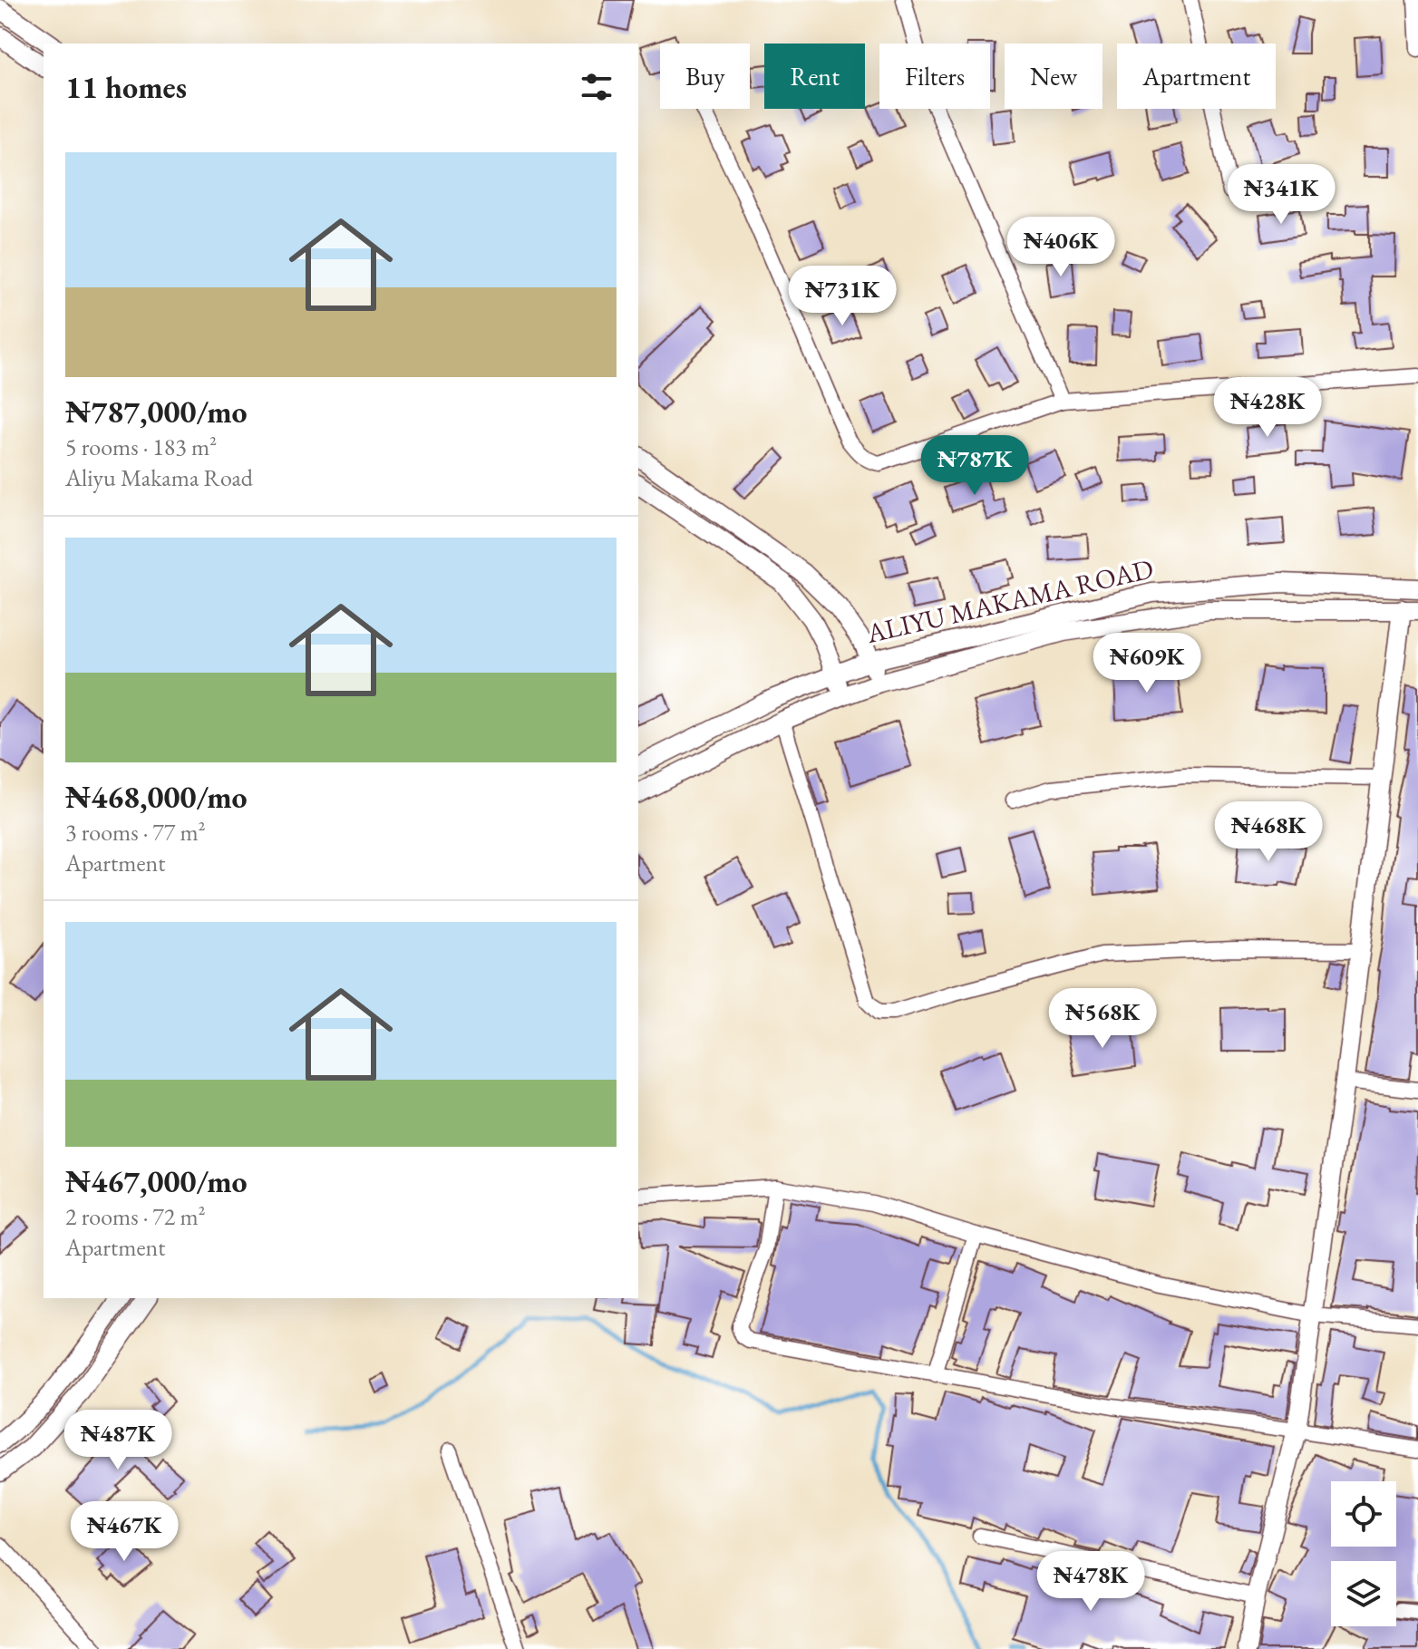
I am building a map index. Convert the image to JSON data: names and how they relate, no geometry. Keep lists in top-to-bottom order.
{
  "streets": {
    "street": ["ALIYU MAKAMA ROAD"]
  },
  "page": {
    "chip": [
      "Buy",
      "Rent",
      "Filters",
      "New",
      "Apartment"
    ],
    "heading": "11 homes",
    "list": [
      {
        "name": "₦787,000/mo",
        "note": "5 rooms · 183 m² · Aliyu Makama Road"
      },
      {
        "name": "₦468,000/mo",
        "note": "3 rooms · 77 m² · Apartment"
      },
      {
        "name": "₦467,000/mo",
        "note": "2 rooms · 72 m² · Apartment"
      }
    ],
    "price": [
      "₦341K",
      "₦406K",
      "₦731K",
      "₦428K",
      "₦787K",
      "₦609K",
      "₦468K",
      "₦568K",
      "₦487K",
      "₦467K",
      "₦478K"
    ]
  }
}
